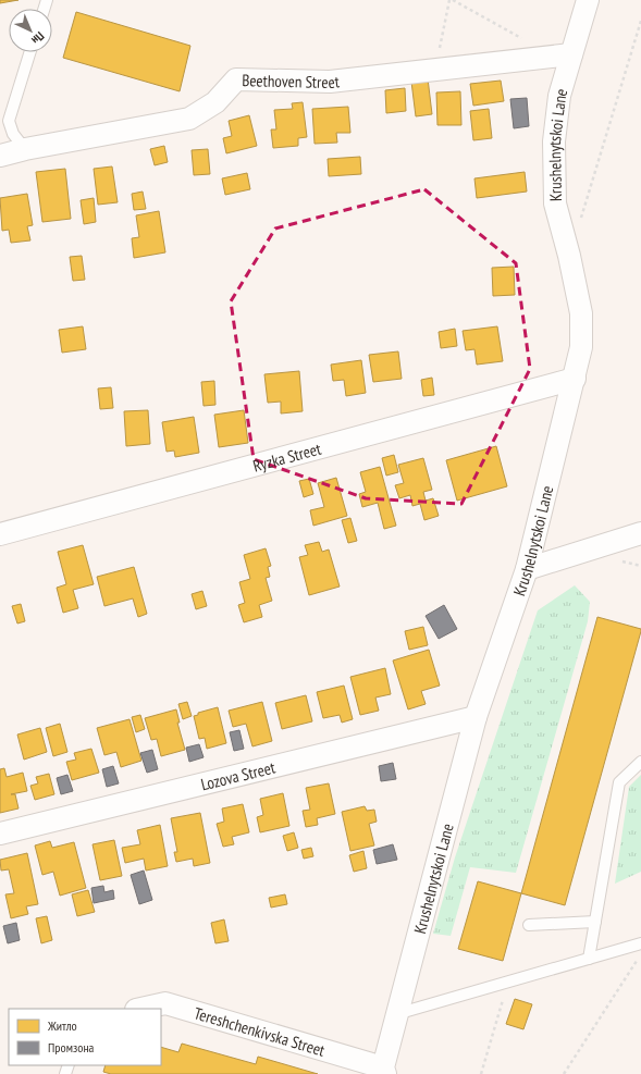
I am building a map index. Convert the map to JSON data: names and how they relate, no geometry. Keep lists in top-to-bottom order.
{
  "streets": {
    "street": [
      "Beethoven Street",
      "Krushelnytskoi Lane",
      "Ryzka Street",
      "Lozova Street",
      "Tereshchenkivska Street"
    ]
  },
  "crossings": [
    ["Beethoven Street", "Krushelnytskoi Lane"],
    ["Krushelnytskoi Lane", "Ryzka Street"],
    ["Krushelnytskoi Lane", "Lozova Street"],
    ["Krushelnytskoi Lane", "Tereshchenkivska Street"]
  ],
  "legend": ["Житло", "Промзона"],
  "north": "bottom right"
}
